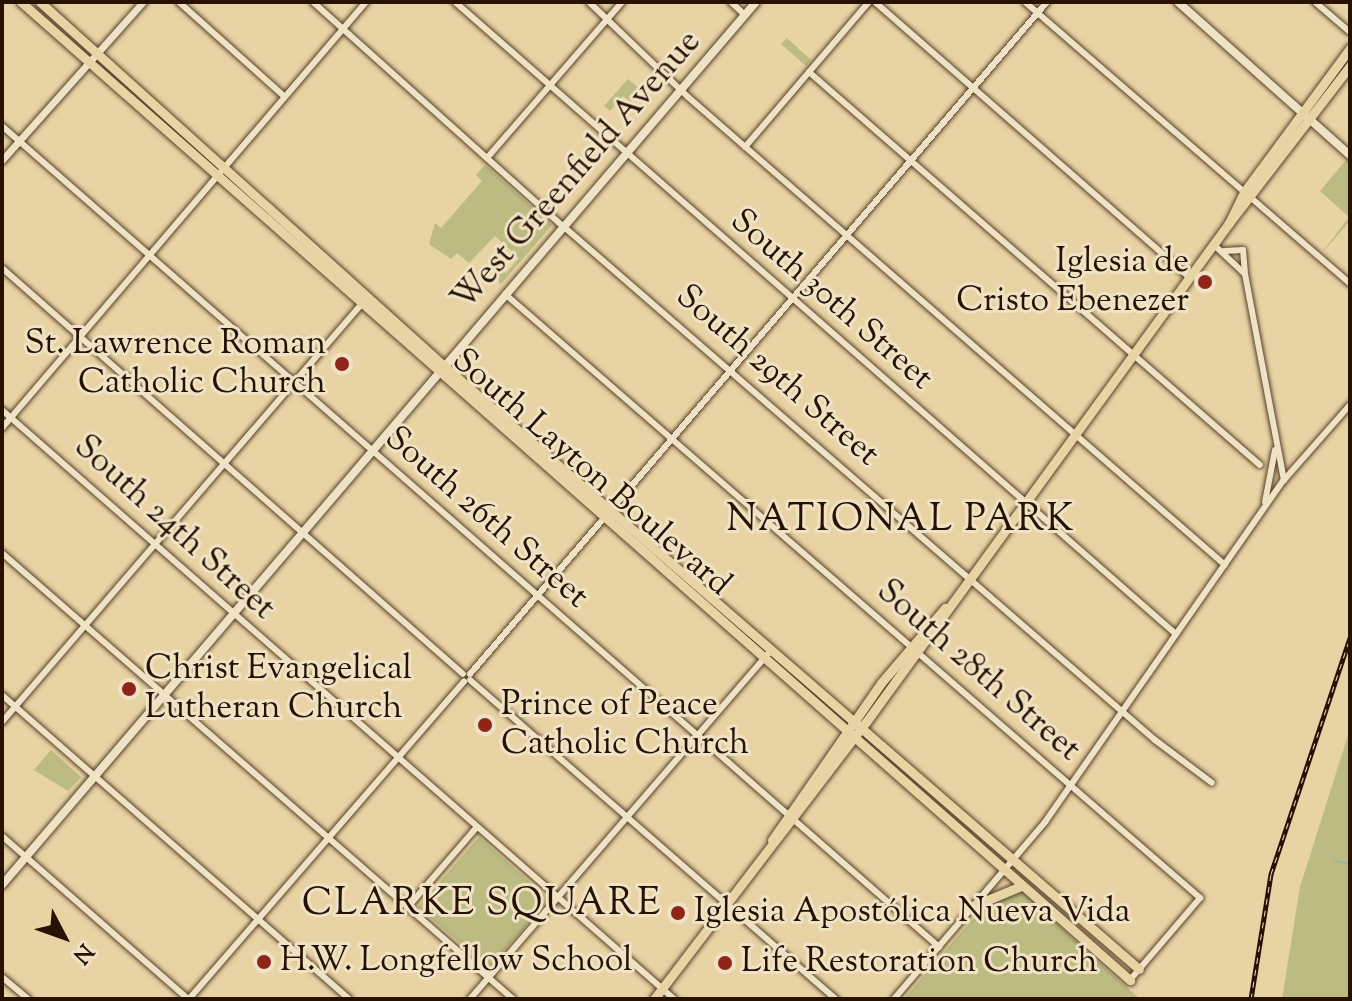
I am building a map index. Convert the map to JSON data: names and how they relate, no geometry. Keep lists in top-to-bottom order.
{
  "streets": {
    "main road": ["West Greenfield Avenue", "South Layton Boulevard"],
    "street": [
      "South 30th Street",
      "South 29th Street",
      "South 26th Street",
      "South 24th Street",
      "South 28th Street"
    ]
  },
  "crossings": [
    ["West Greenfield Avenue", "South 30th Street"],
    ["West Greenfield Avenue", "South 29th Street"],
    ["West Greenfield Avenue", "South Layton Boulevard"],
    ["West Greenfield Avenue", "South 26th Street"],
    ["West Greenfield Avenue", "South 24th Street"],
    ["West Greenfield Avenue", "South 28th Street"],
    ["South Layton Boulevard", "South 28th Street"]
  ],
  "districts": ["NATIONAL PARK", "CLARKE SQUARE"],
  "places": [
    "Iglesia de Cristo Ebenezer",
    "St. Lawrence Roman Catholic Church",
    "Christ Evangelical Lutheran Church",
    "Prince of Peace Catholic Church",
    "Iglesia Apostólica Nueva Vida",
    "H.W. Longfellow School",
    "Life Restoration Church"
  ],
  "north": "bottom right"
}
